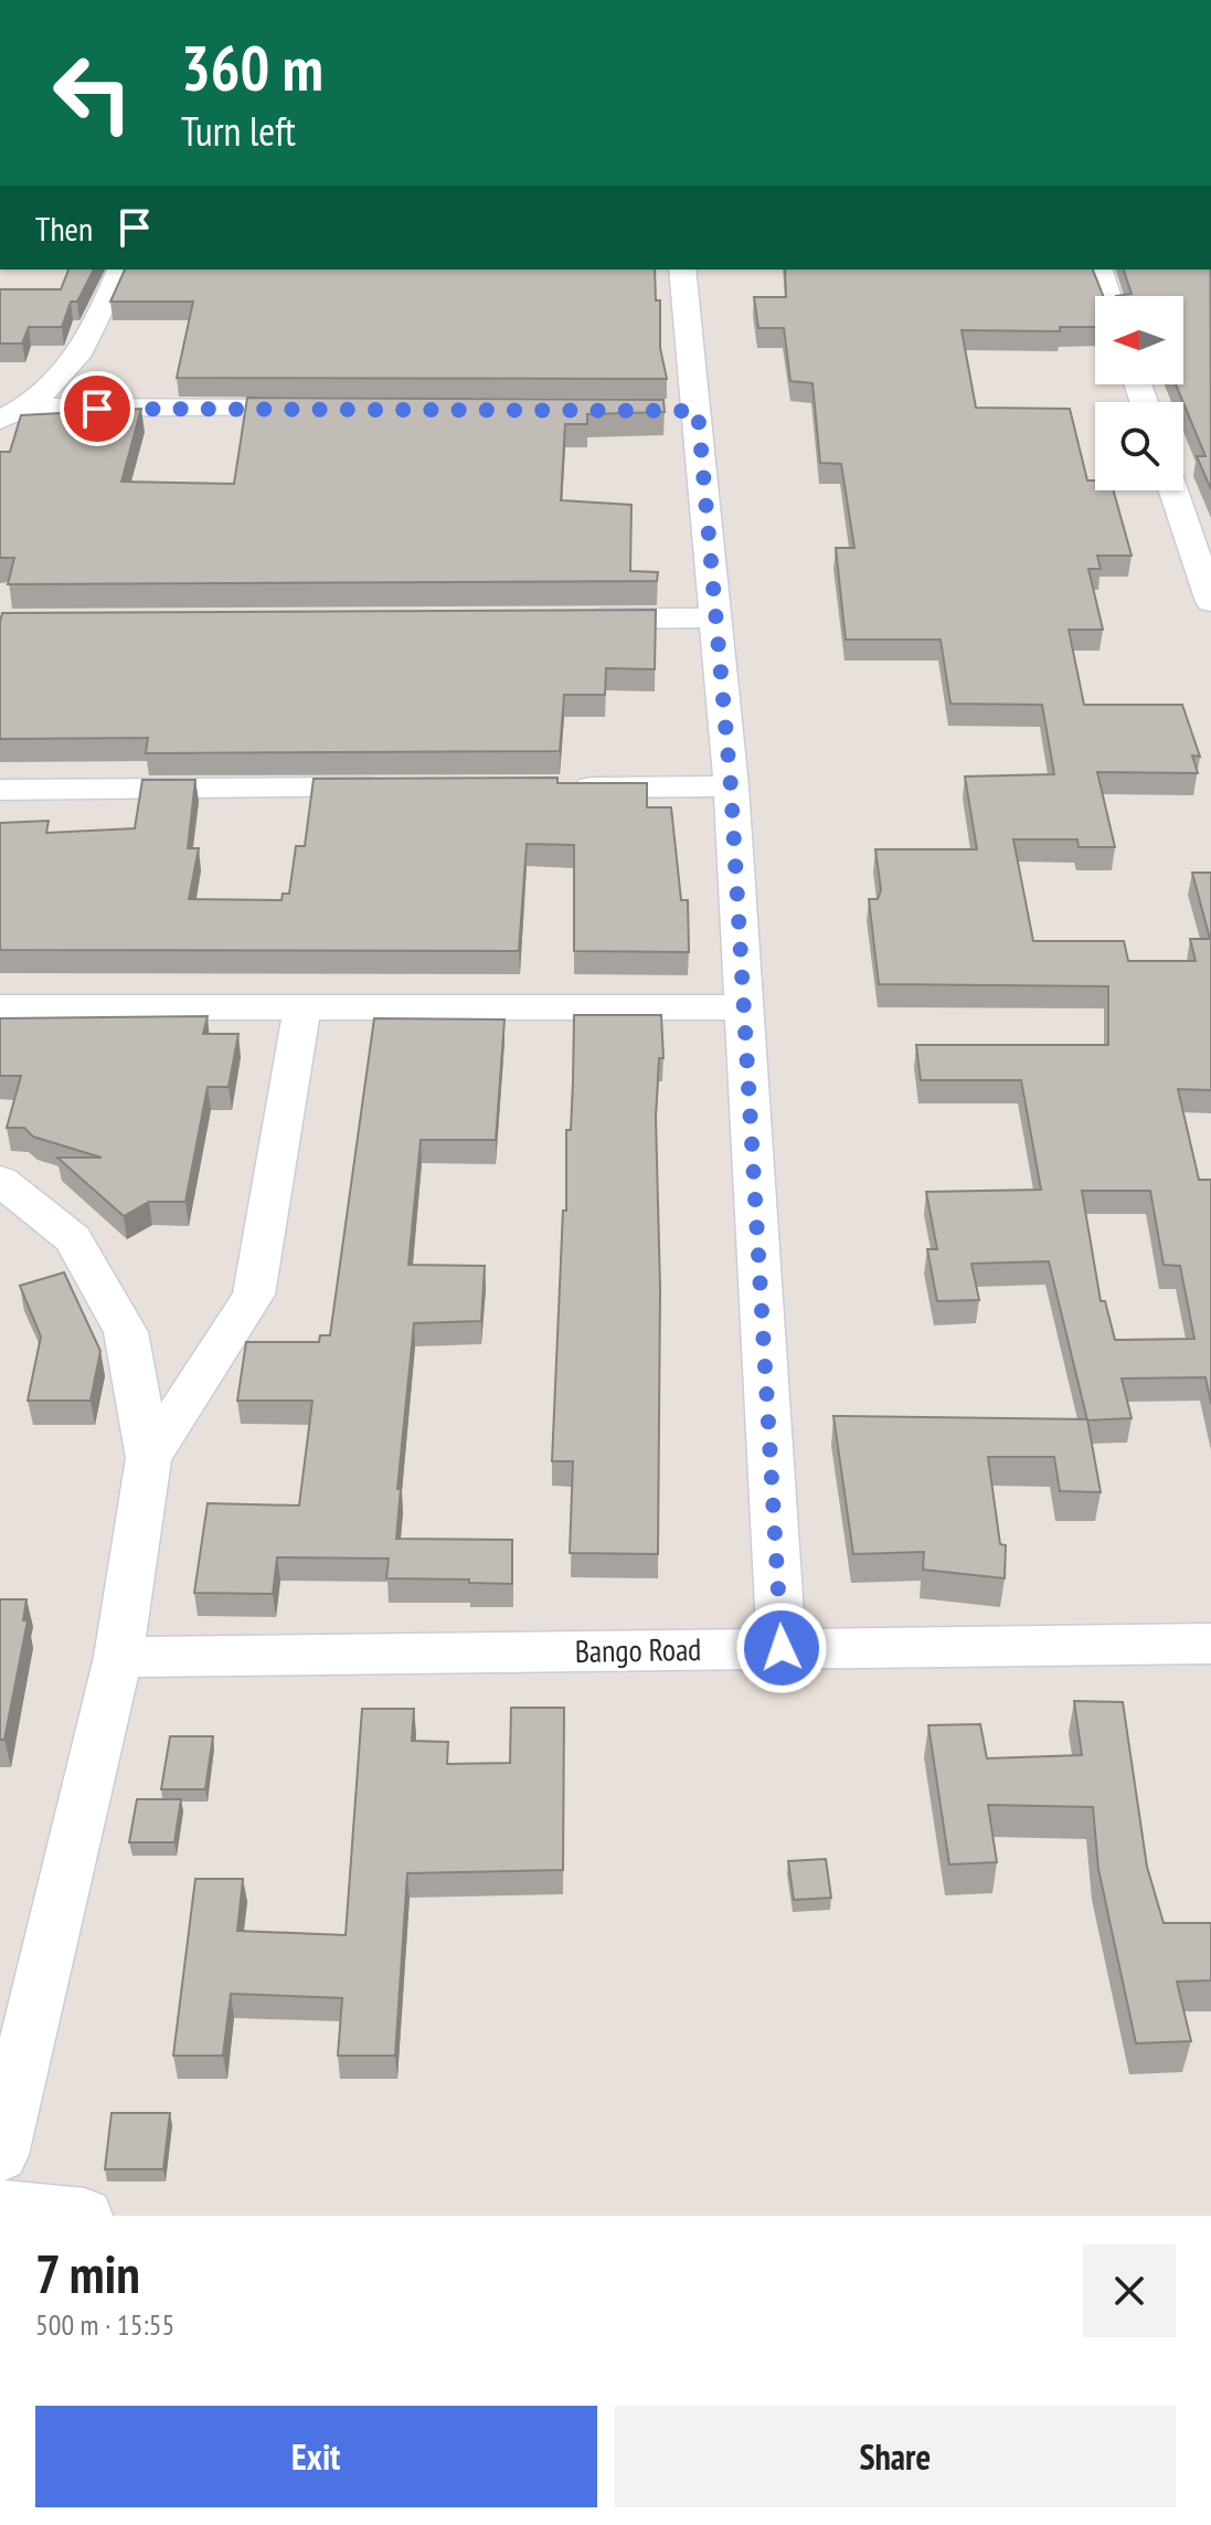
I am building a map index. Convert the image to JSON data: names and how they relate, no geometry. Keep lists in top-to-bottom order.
{
  "streets": {
    "street": ["Bango Road"]
  },
  "north": "left",
  "page": {
    "turn": ["360 m", "Turn left"],
    "then": "Then",
    "heading": ["7 min", "500 m · 15:55"],
    "buttons": ["Exit", "Share"]
  }
}
